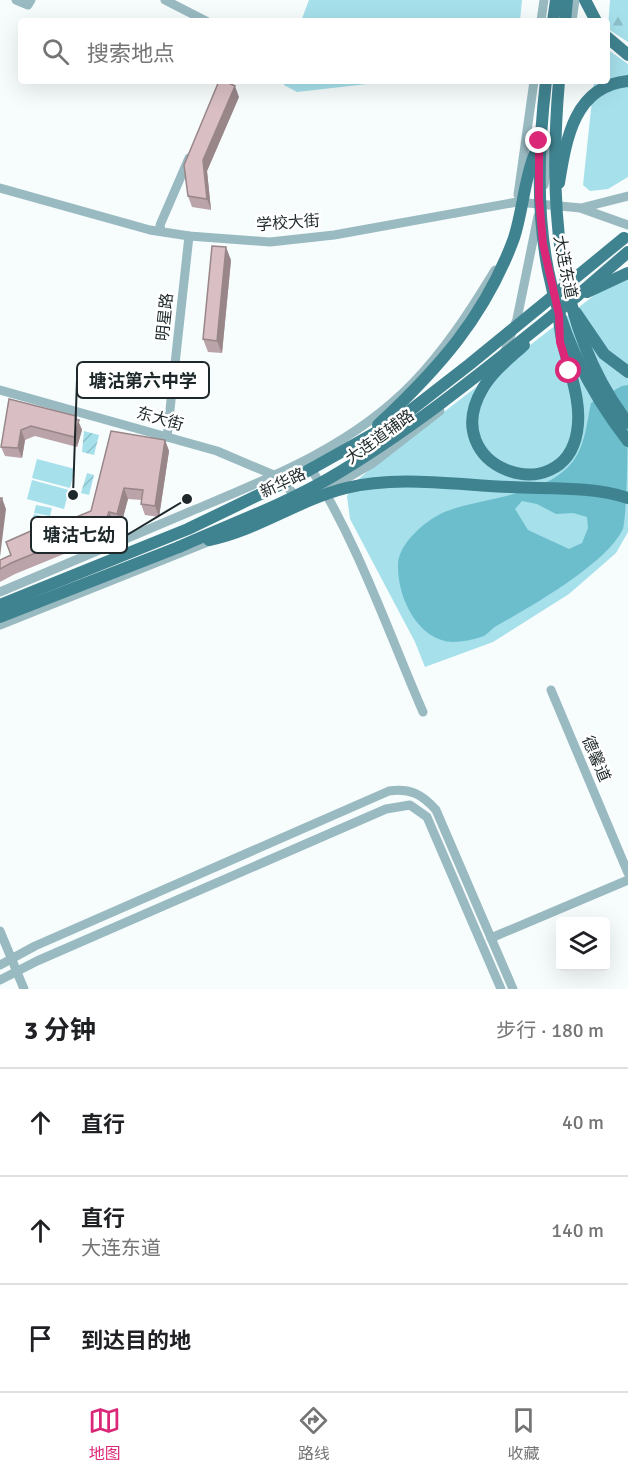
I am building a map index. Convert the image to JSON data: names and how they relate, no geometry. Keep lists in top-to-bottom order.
{
  "streets": {
    "main road": ["大连东道", "新华路"],
    "street": [
      "学校大街",
      "明星路",
      "东大街",
      "大连道辅路",
      "德馨道"
    ]
  },
  "crossings": [
    ["学校大街", "明星路"],
    ["学校大街", "大连道辅路"],
    ["大连东道", "新华路"],
    ["明星路", "东大街"],
    ["东大街", "大连道辅路"]
  ],
  "places": ["塘沽第六中学", "塘沽七幼"],
  "page": {
    "search": "搜索地点",
    "heading": ["3 分钟", "步行 · 180 m"],
    "list": [
      ["直行", "40 m"],
      ["直行", "大连东道", "140 m"],
      "到达目的地"
    ],
    "nav": ["地图", "路线", "收藏"]
  }
}
